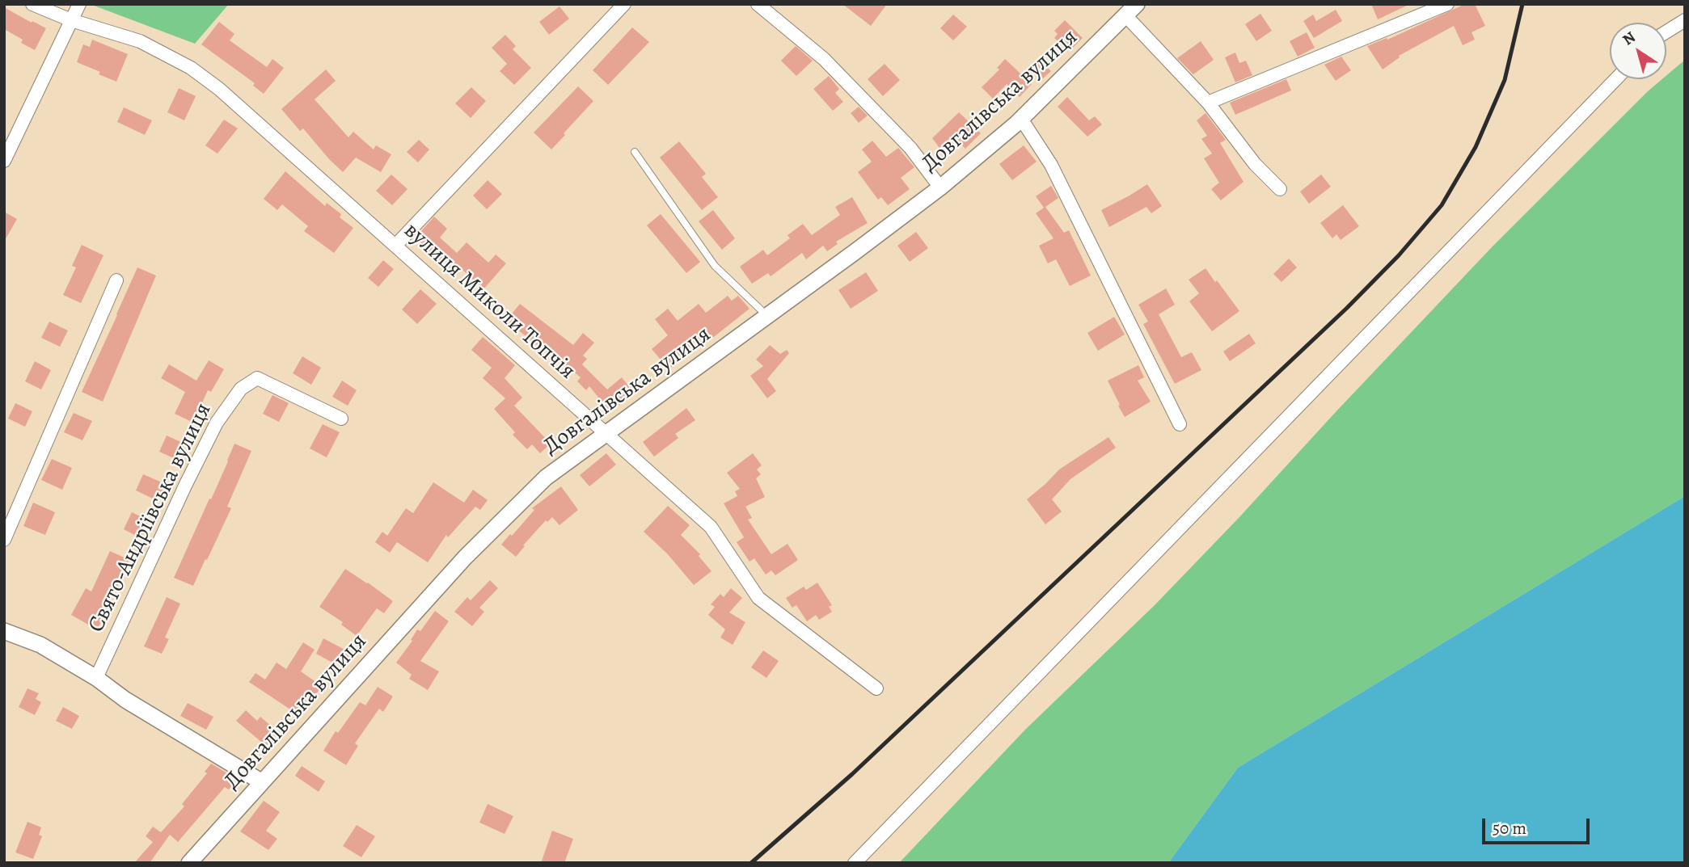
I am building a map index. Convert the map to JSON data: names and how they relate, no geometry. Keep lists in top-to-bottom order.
{
  "streets": {
    "street": ["Довгалівська вулиця", "вулиця Миколи Топчія", "Свято-Андріївська вулиця"]
  },
  "crossings": [
    ["Довгалівська вулиця", "вулиця Миколи Топчія"]
  ],
  "scale_bar": "50 m",
  "north": "top left"
}
